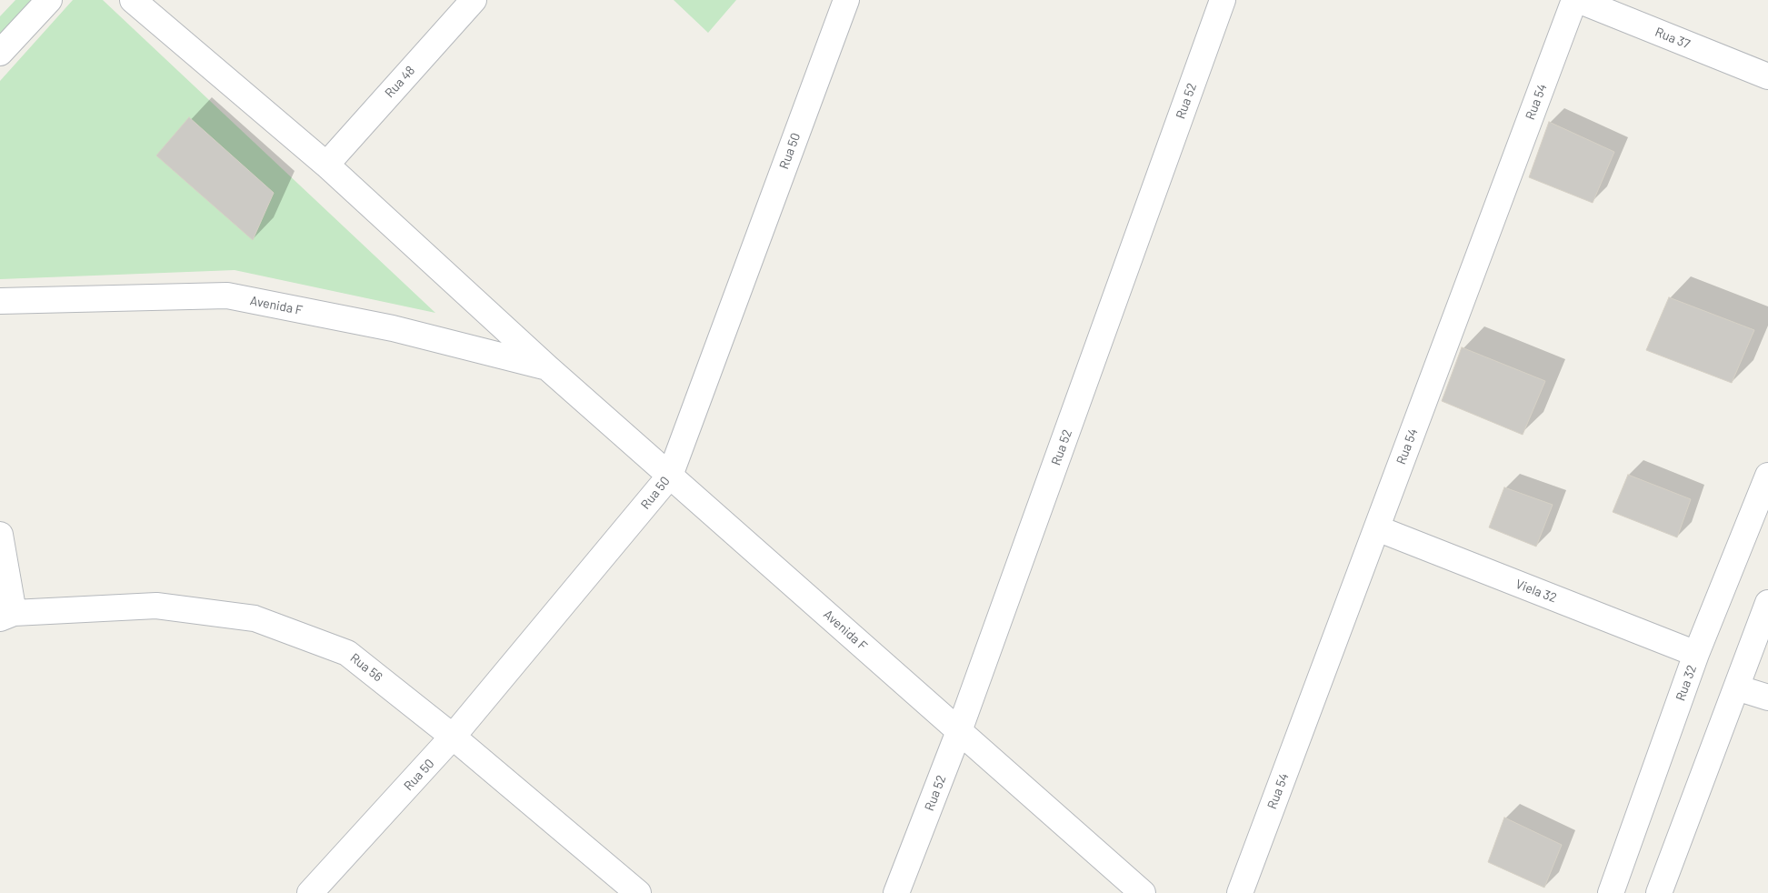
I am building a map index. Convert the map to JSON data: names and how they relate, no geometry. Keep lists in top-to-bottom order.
{
  "streets": {
    "street": [
      "Rua 37",
      "Rua 48",
      "Rua 52",
      "Rua 54",
      "Rua 50",
      "Avenida F",
      "Viela 32",
      "Rua 56",
      "Rua 32"
    ]
  },
  "crossings": [
    ["Rua 37", "Rua 54"],
    ["Rua 48", "Avenida F"],
    ["Rua 52", "Avenida F"],
    ["Rua 54", "Viela 32"],
    ["Rua 50", "Avenida F"],
    ["Rua 50", "Rua 56"],
    ["Viela 32", "Rua 32"]
  ]
}
